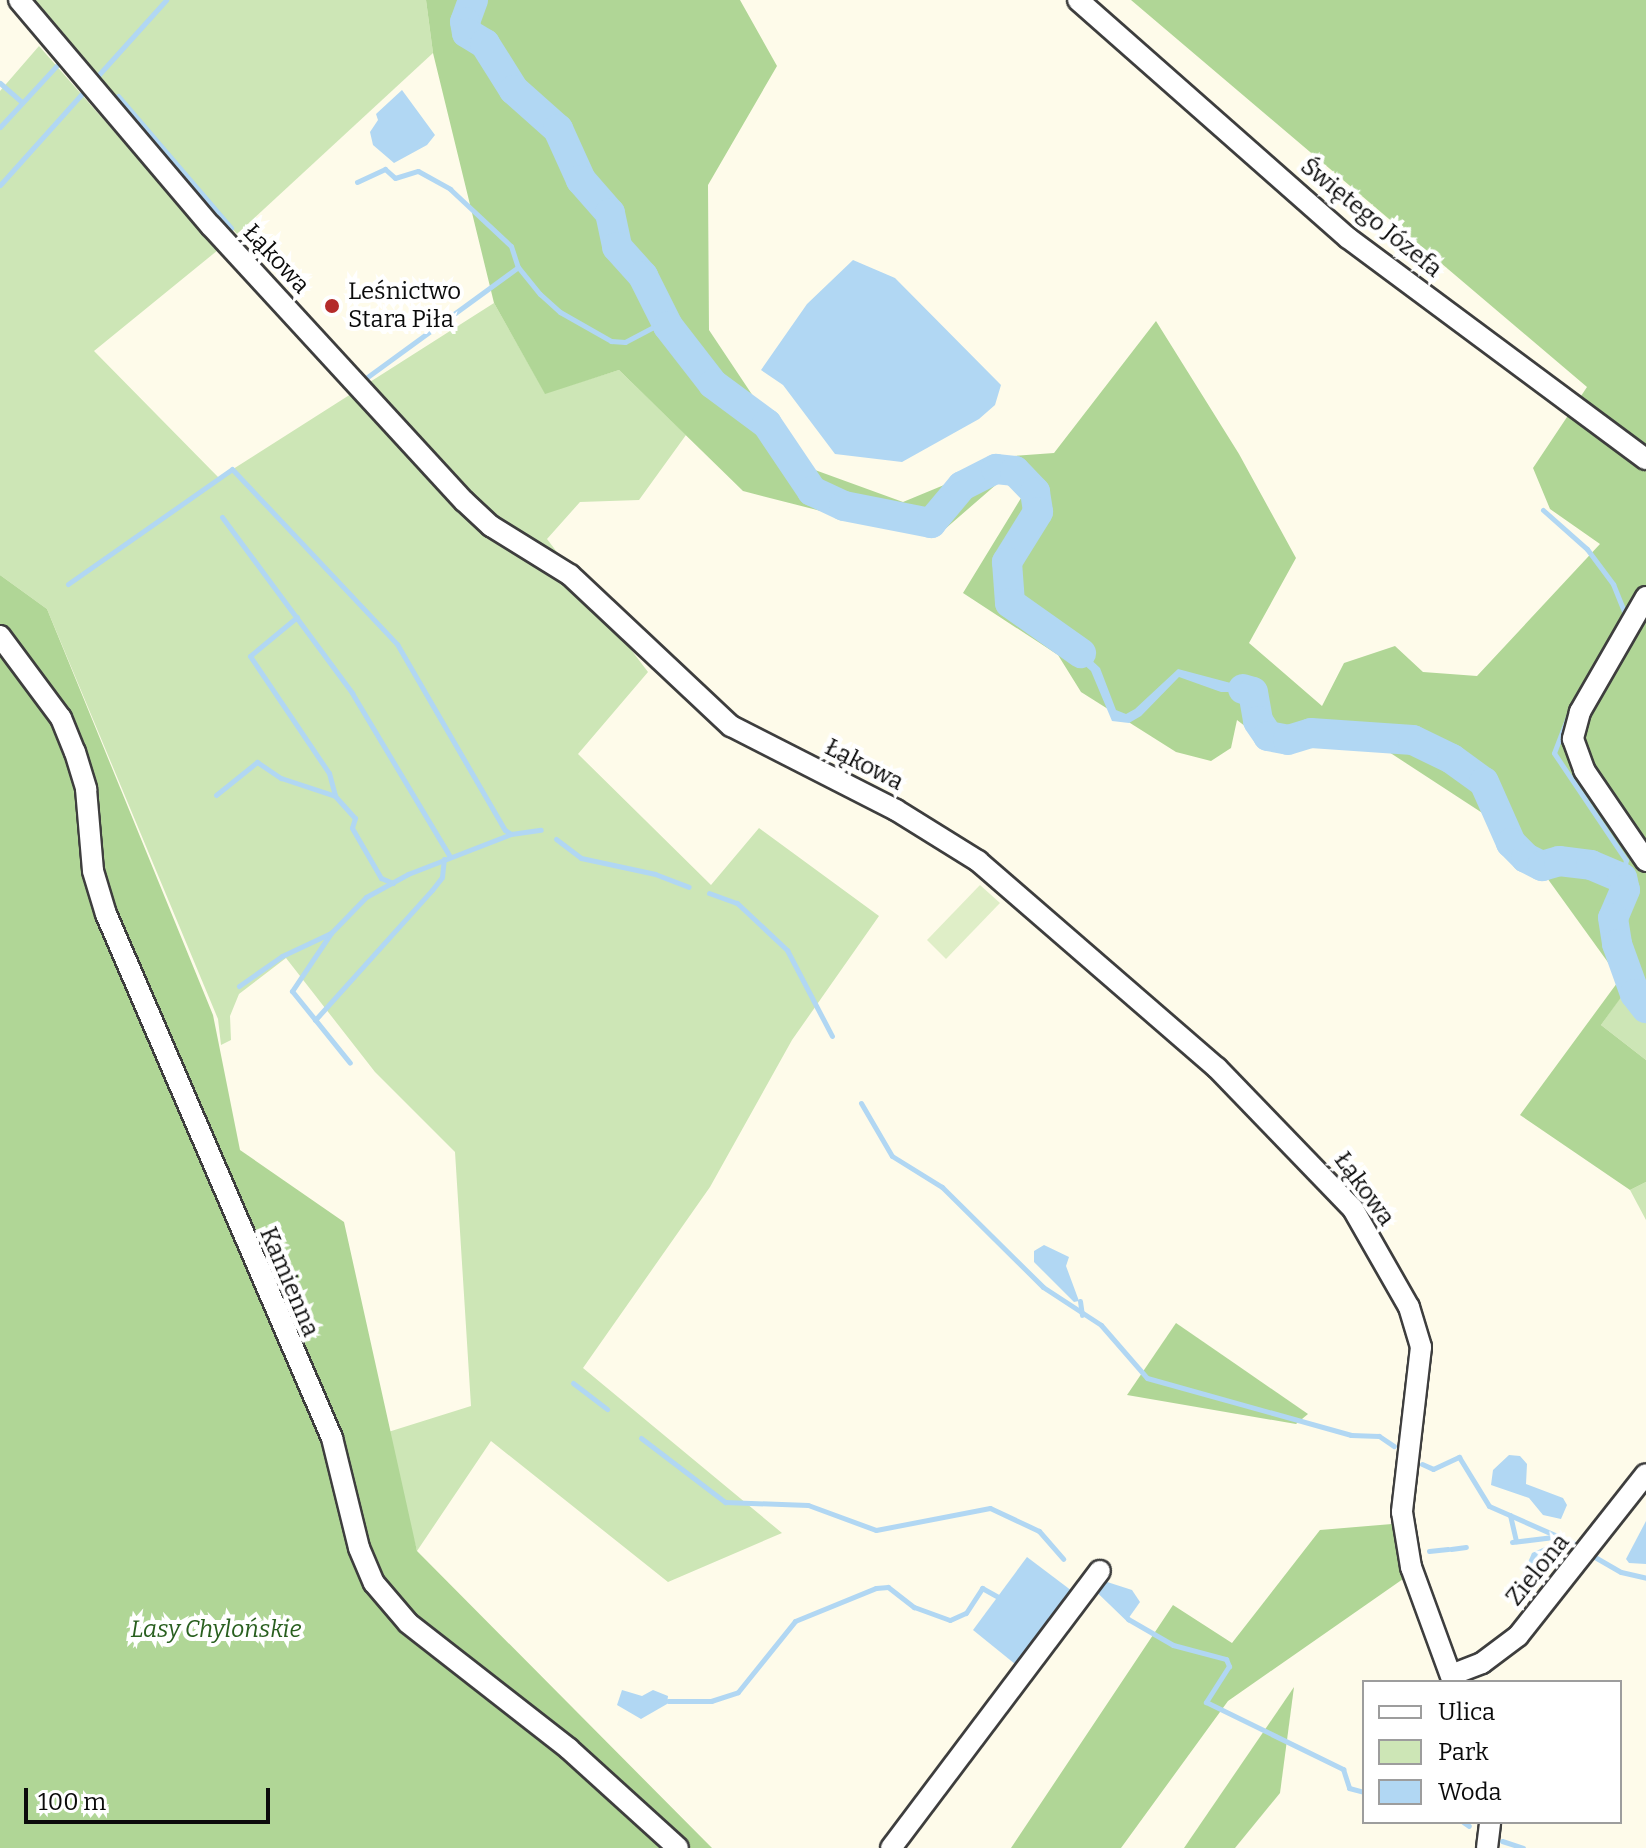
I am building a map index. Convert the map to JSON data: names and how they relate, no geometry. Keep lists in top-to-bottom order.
{
  "streets": {
    "street": [
      "Świętego Józefa",
      "Łąkowa",
      "Kamienna",
      "Zielona"
    ]
  },
  "crossings": [
    ["Łąkowa", "Zielona"]
  ],
  "parks": ["Lasy Chylońskie"],
  "places": ["Leśnictwo Stara Piła"],
  "legend": ["Ulica", "Park", "Woda"],
  "scale_bar": "100 m"
}
